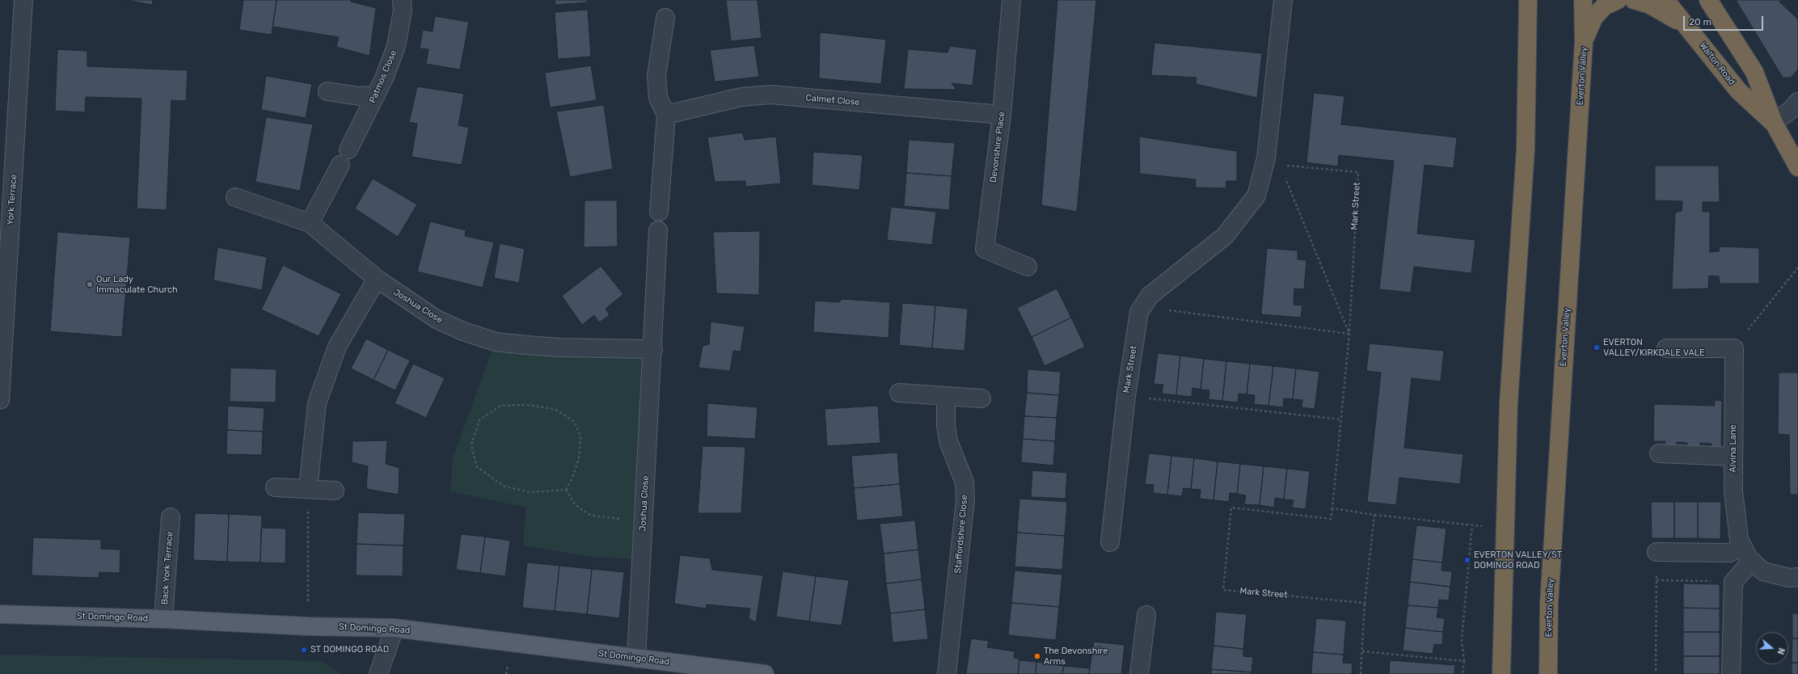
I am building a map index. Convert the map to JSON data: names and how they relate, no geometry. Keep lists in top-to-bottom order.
{
  "streets": {
    "highway": ["Walton Road", "Everton Valley"],
    "main road": ["St Domingo Road"],
    "street": [
      "Patmos Close",
      "Calmet Close",
      "Devonshire Place",
      "York Terrace",
      "Mark Street",
      "Joshua Close",
      "Alvina Lane",
      "Staffordshire Close",
      "Back York Terrace"
    ]
  },
  "crossings": [
    ["Calmet Close", "Devonshire Place"],
    ["Joshua Close", "St Domingo Road"],
    ["Back York Terrace", "St Domingo Road"]
  ],
  "places": [
    "Our Lady Immaculate Church",
    "EVERTON VALLEY/KIRKDALE VALE",
    "EVERTON VALLEY/ST DOMINGO ROAD",
    "ST DOMINGO ROAD",
    "The Devonshire Arms"
  ],
  "scale_bar": "20 m",
  "north": "right"
}
